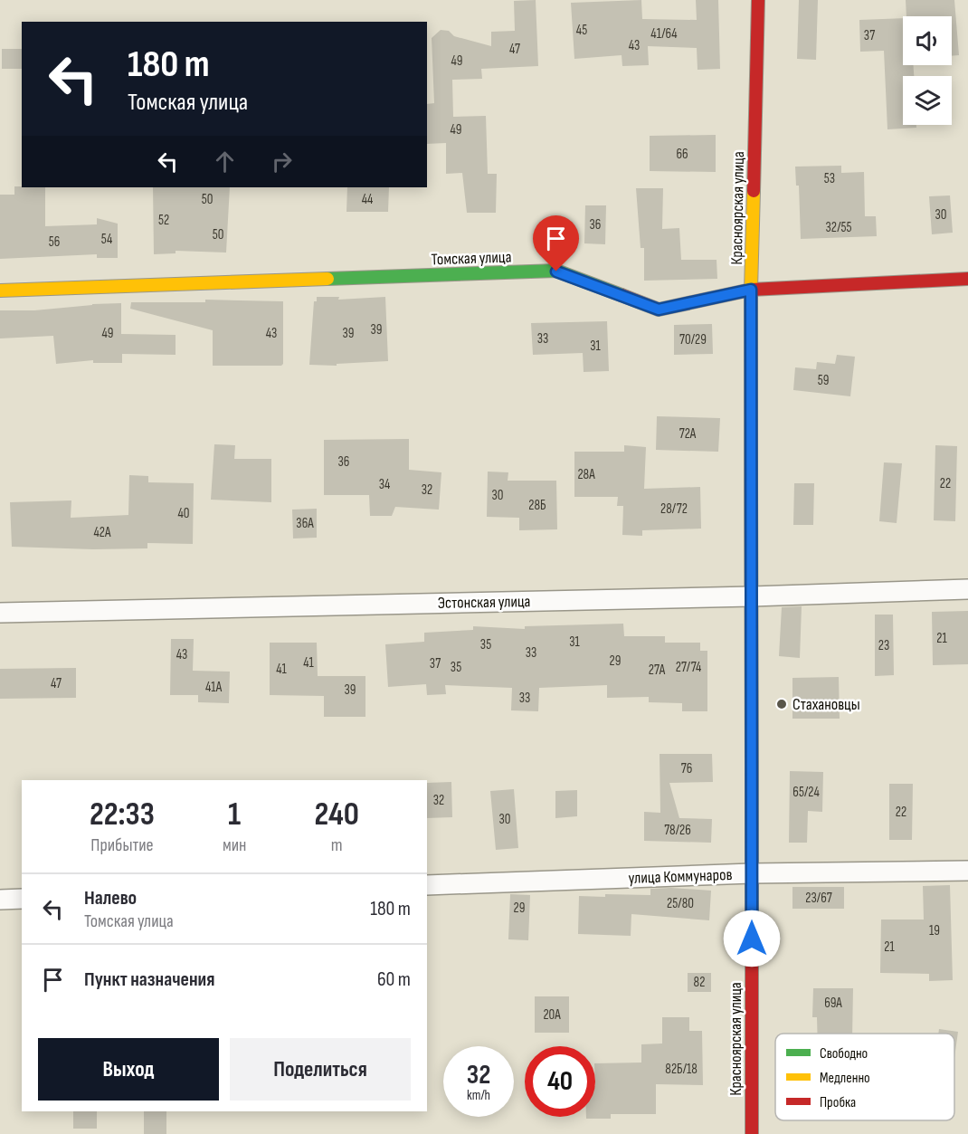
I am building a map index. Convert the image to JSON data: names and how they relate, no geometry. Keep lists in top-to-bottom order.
{
  "streets": {
    "street": [
      "Красноярская улица",
      "Томская улица",
      "Эстонская улица",
      "улица Коммунаров"
    ]
  },
  "crossings": [
    ["Красноярская улица", "Томская улица"],
    ["Красноярская улица", "Эстонская улица"],
    ["Красноярская улица", "улица Коммунаров"]
  ],
  "places": ["Стахановцы"],
  "house_numbers": [
    "45",
    "41/64",
    "37",
    "43",
    "47",
    "49",
    "49",
    "66",
    "53",
    "50",
    "44",
    "30",
    "52",
    "36",
    "32/55",
    "50",
    "54",
    "56",
    "39",
    "49",
    "43",
    "39",
    "33",
    "70/29",
    "31",
    "59",
    "72А",
    "36",
    "28А",
    "22",
    "34",
    "32",
    "30",
    "28Б",
    "28/72",
    "40",
    "36А",
    "42А",
    "21",
    "31",
    "35",
    "23",
    "33",
    "43",
    "29",
    "41",
    "37",
    "35",
    "27/74",
    "41",
    "27А",
    "47",
    "41А",
    "39",
    "33",
    "76",
    "65/24",
    "32",
    "22",
    "30",
    "78/26",
    "23/67",
    "25/80",
    "29",
    "19",
    "21",
    "82",
    "69А",
    "20А",
    "82Б/18"
  ],
  "legend": ["Свободно", "Медленно", "Пробка"],
  "page": {
    "turn": ["180 m", "Томская улица"],
    "eta": [
      "22:33",
      "Прибытие",
      "1",
      "мин",
      "240",
      "m"
    ],
    "list": [
      {
        "name": "Налево",
        "note": "Томская улица",
        "value": "180 m"
      },
      {
        "name": "Пункт назначения",
        "value": "60 m"
      }
    ],
    "buttons": ["Выход", "Поделиться"],
    "speed": "32 km/h",
    "limit": "40"
  }
}
